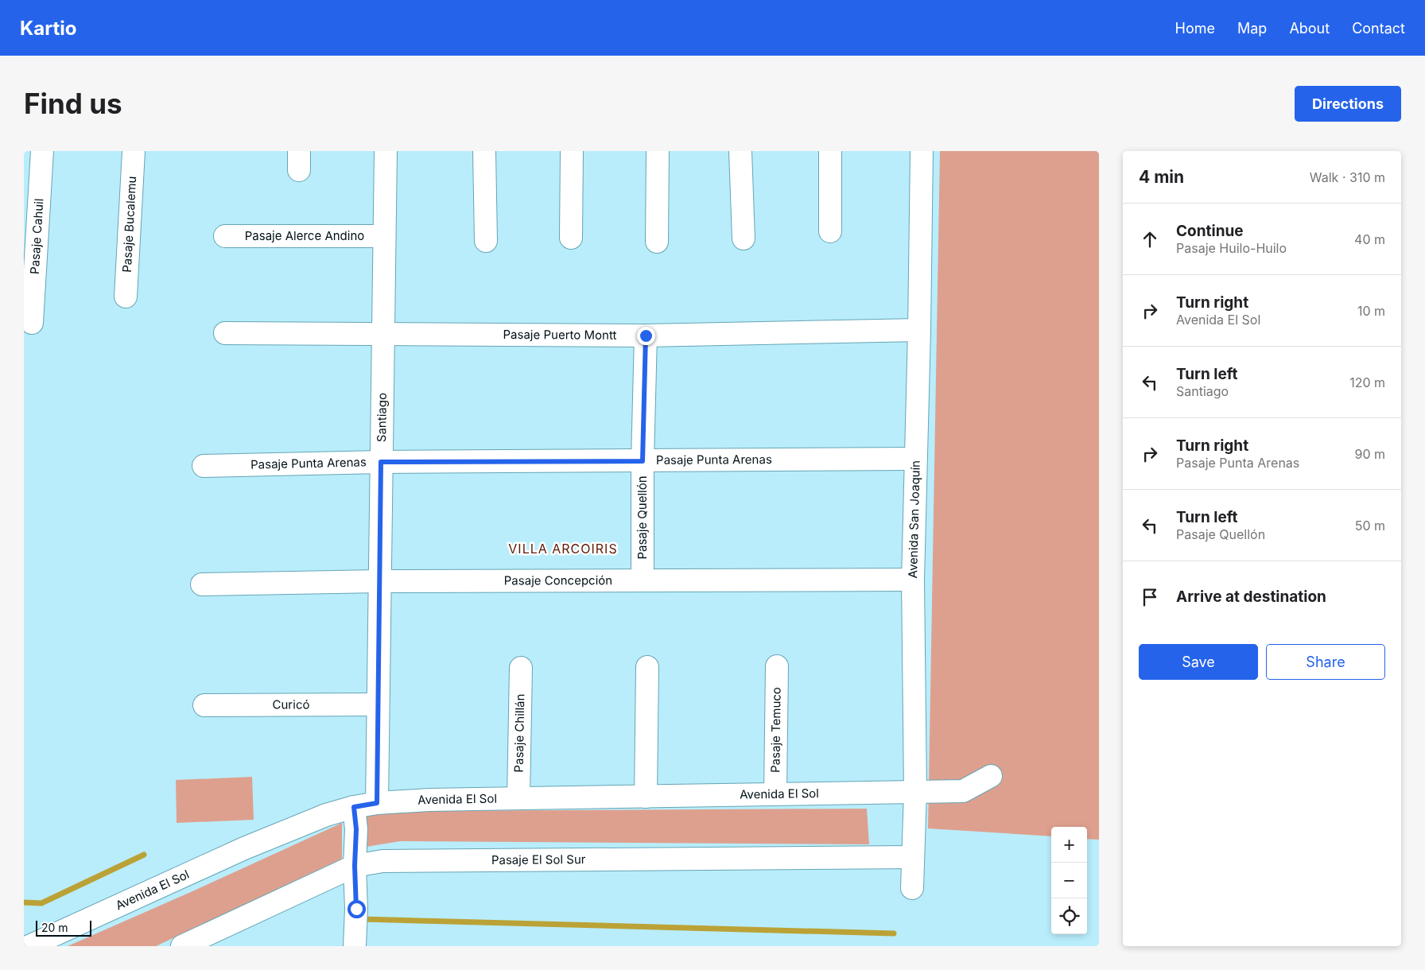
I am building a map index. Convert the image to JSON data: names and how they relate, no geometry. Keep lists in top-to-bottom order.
{
  "streets": {
    "street": [
      "Pasaje Bucalemu",
      "Pasaje Alerce Andino",
      "Pasaje Cahuil",
      "Pasaje Puerto Montt",
      "Santiago",
      "Pasaje Punta Arenas",
      "Pasaje Quellón",
      "Avenida San Joaquín",
      "Pasaje Concepción",
      "Curicó",
      "Pasaje Temuco",
      "Pasaje Chillán",
      "Avenida El Sol",
      "Pasaje El Sol Sur"
    ]
  },
  "crossings": [
    ["Pasaje Alerce Andino", "Santiago"],
    ["Pasaje Puerto Montt", "Santiago"],
    ["Pasaje Puerto Montt", "Pasaje Quellón"],
    ["Pasaje Puerto Montt", "Avenida San Joaquín"],
    ["Santiago", "Pasaje Punta Arenas"],
    ["Santiago", "Pasaje Concepción"],
    ["Santiago", "Curicó"],
    ["Santiago", "Avenida El Sol"],
    ["Pasaje Punta Arenas", "Pasaje Quellón"],
    ["Pasaje Punta Arenas", "Avenida San Joaquín"],
    ["Pasaje Quellón", "Pasaje Concepción"],
    ["Avenida San Joaquín", "Pasaje Concepción"],
    ["Avenida San Joaquín", "Avenida El Sol"],
    ["Avenida San Joaquín", "Pasaje El Sol Sur"],
    ["Pasaje Temuco", "Avenida El Sol"],
    ["Pasaje Chillán", "Avenida El Sol"]
  ],
  "districts": ["VILLA ARCOIRIS"],
  "scale_bar": "20 m",
  "page": {
    "header": "Kartio",
    "nav": [
      "Home",
      "Map",
      "About",
      "Contact"
    ],
    "buttons": [
      "Directions",
      ["Save", "Share"]
    ],
    "title": "Find us",
    "heading": ["4 min", "Walk · 310 m"],
    "list": [
      ["Continue", "Pasaje Huilo-Huilo", "40 m"],
      ["Turn right", "Avenida El Sol", "10 m"],
      ["Turn left", "Santiago", "120 m"],
      ["Turn right", "Pasaje Punta Arenas", "90 m"],
      ["Turn left", "Pasaje Quellón", "50 m"],
      "Arrive at destination"
    ],
    "map_buttons": ["+", "−"],
    "scale": "20 m"
  }
}
